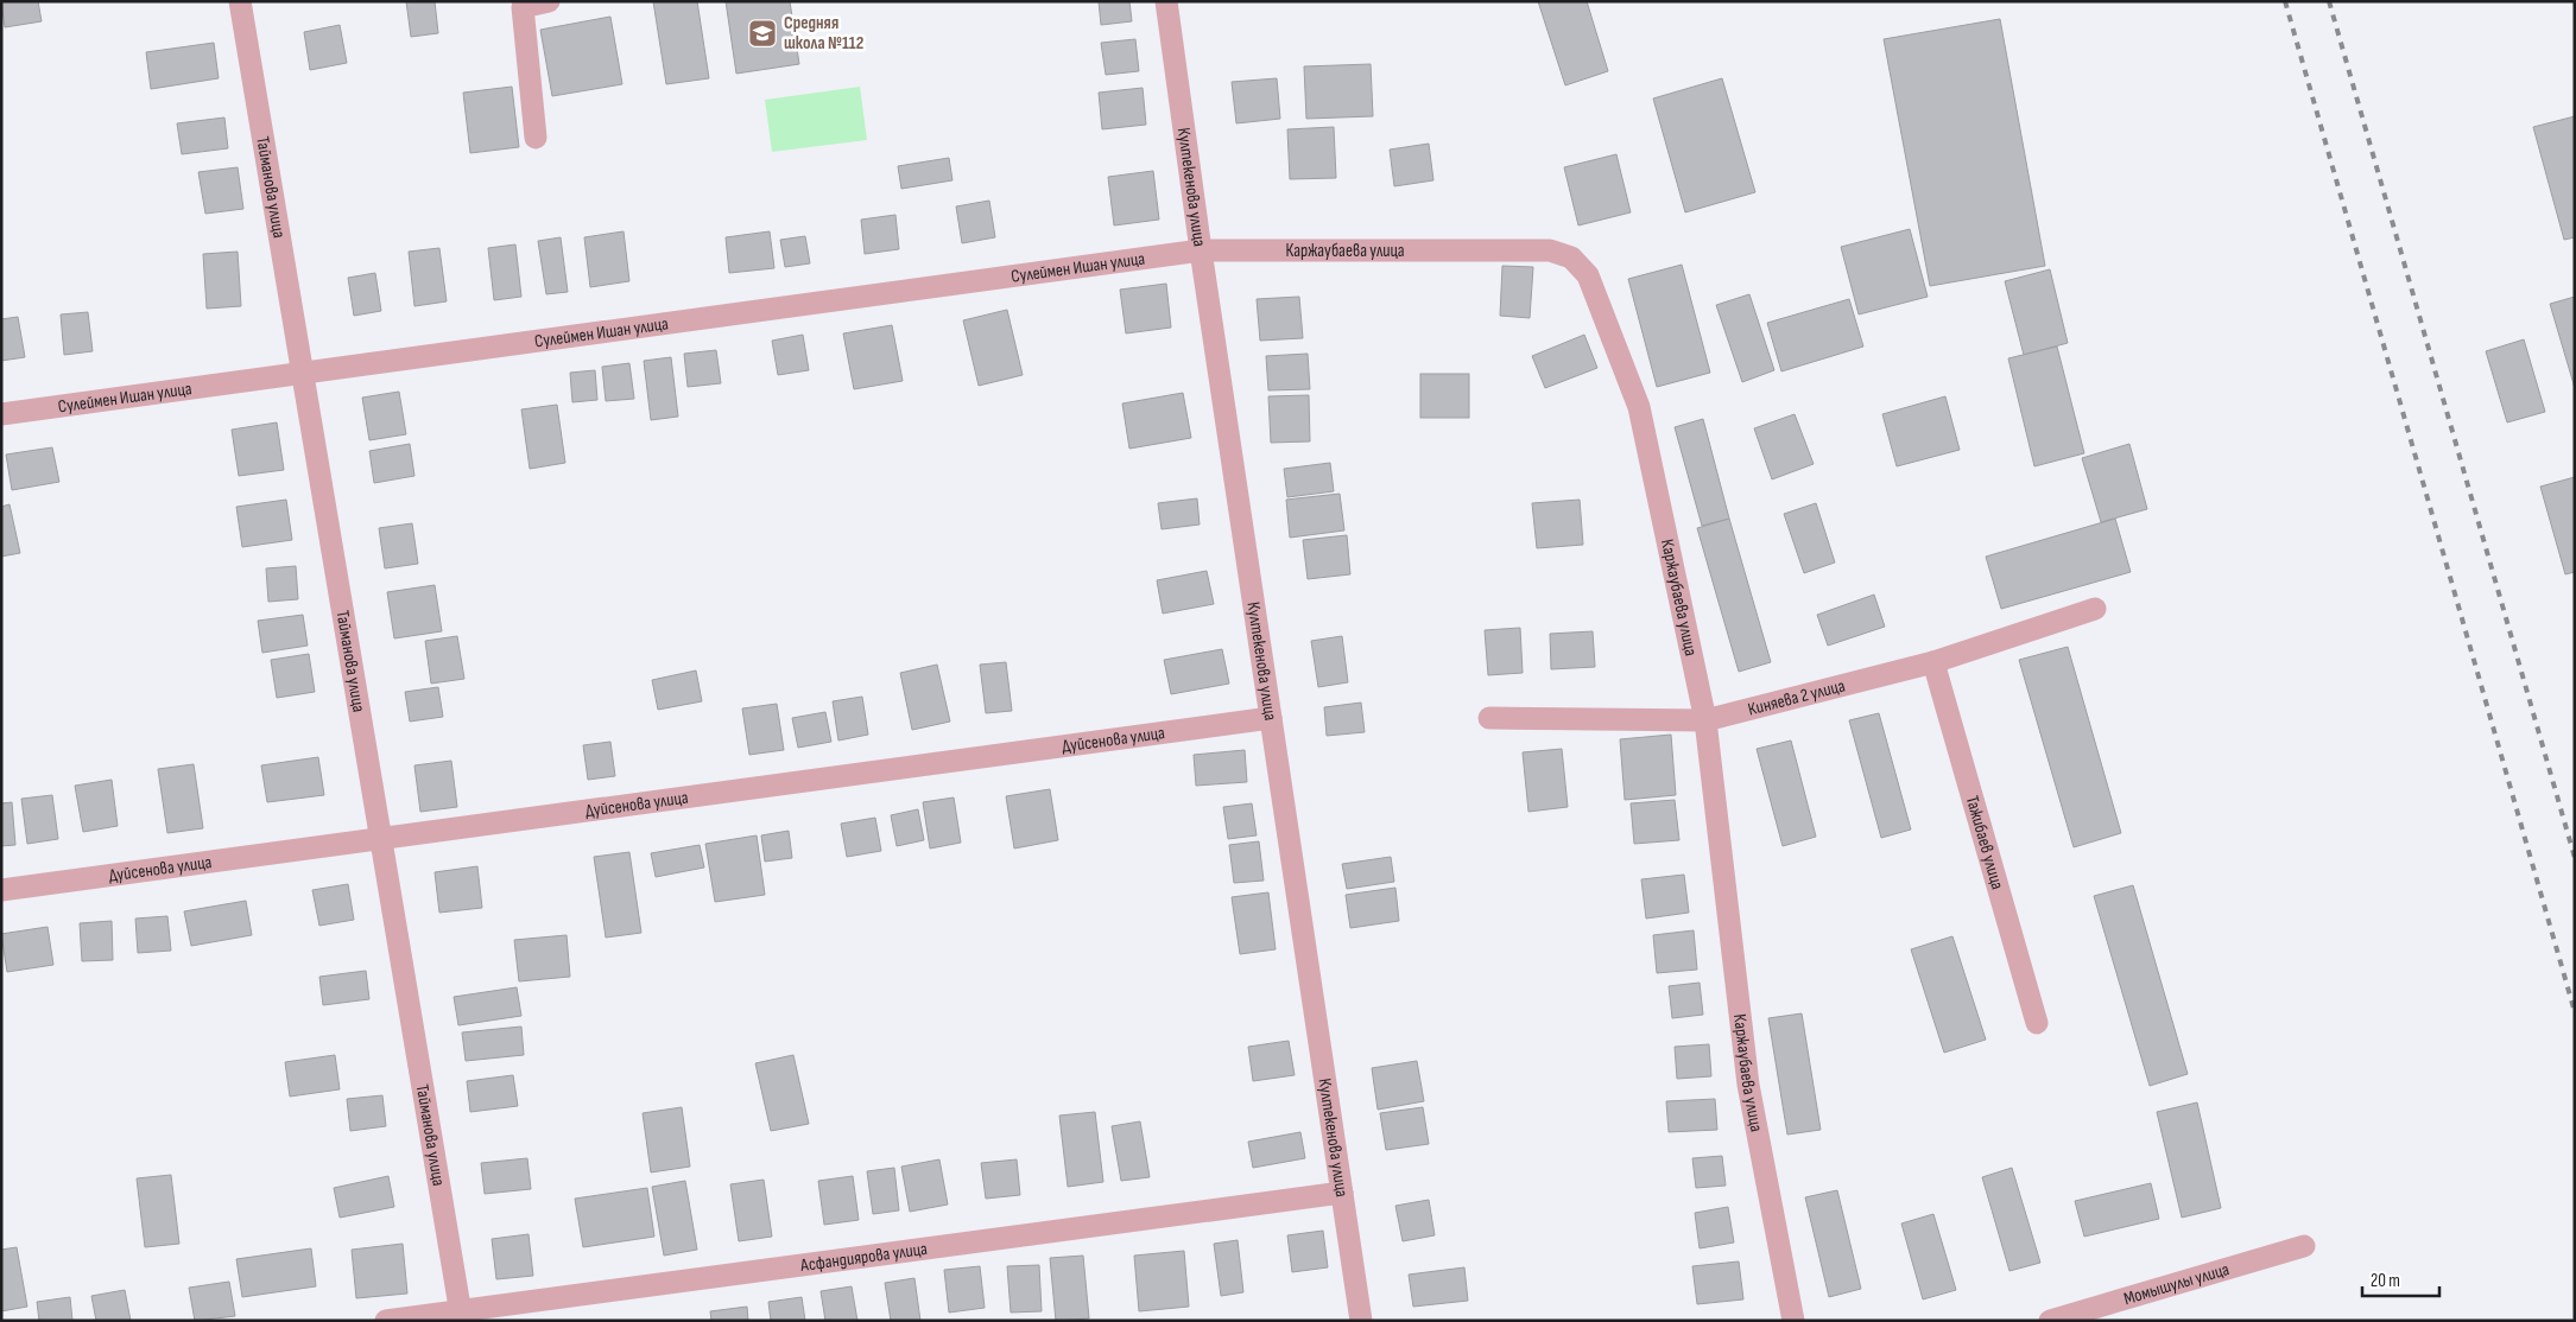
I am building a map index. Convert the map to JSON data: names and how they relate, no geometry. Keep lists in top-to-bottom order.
{
  "streets": {
    "street": [
      "Култекенова улица",
      "Тайманова улица",
      "Каржаубаева улица",
      "Сулеймен Ишан улица",
      "Киняева 2 улица",
      "Дуйсенова улица",
      "Тажибаев улица",
      "Асфандиярова улица",
      "Момышулы улица"
    ]
  },
  "crossings": [
    ["Култекенова улица", "Каржаубаева улица"],
    ["Култекенова улица", "Сулеймен Ишан улица"],
    ["Култекенова улица", "Дуйсенова улица"],
    ["Култекенова улица", "Асфандиярова улица"],
    ["Тайманова улица", "Сулеймен Ишан улица"],
    ["Тайманова улица", "Дуйсенова улица"],
    ["Тайманова улица", "Асфандиярова улица"],
    ["Каржаубаева улица", "Сулеймен Ишан улица"],
    ["Каржаубаева улица", "Киняева 2 улица"],
    ["Киняева 2 улица", "Тажибаев улица"]
  ],
  "places": {
    "school or university": ["Средняя школа №112"]
  },
  "scale_bar": "20 m"
}
